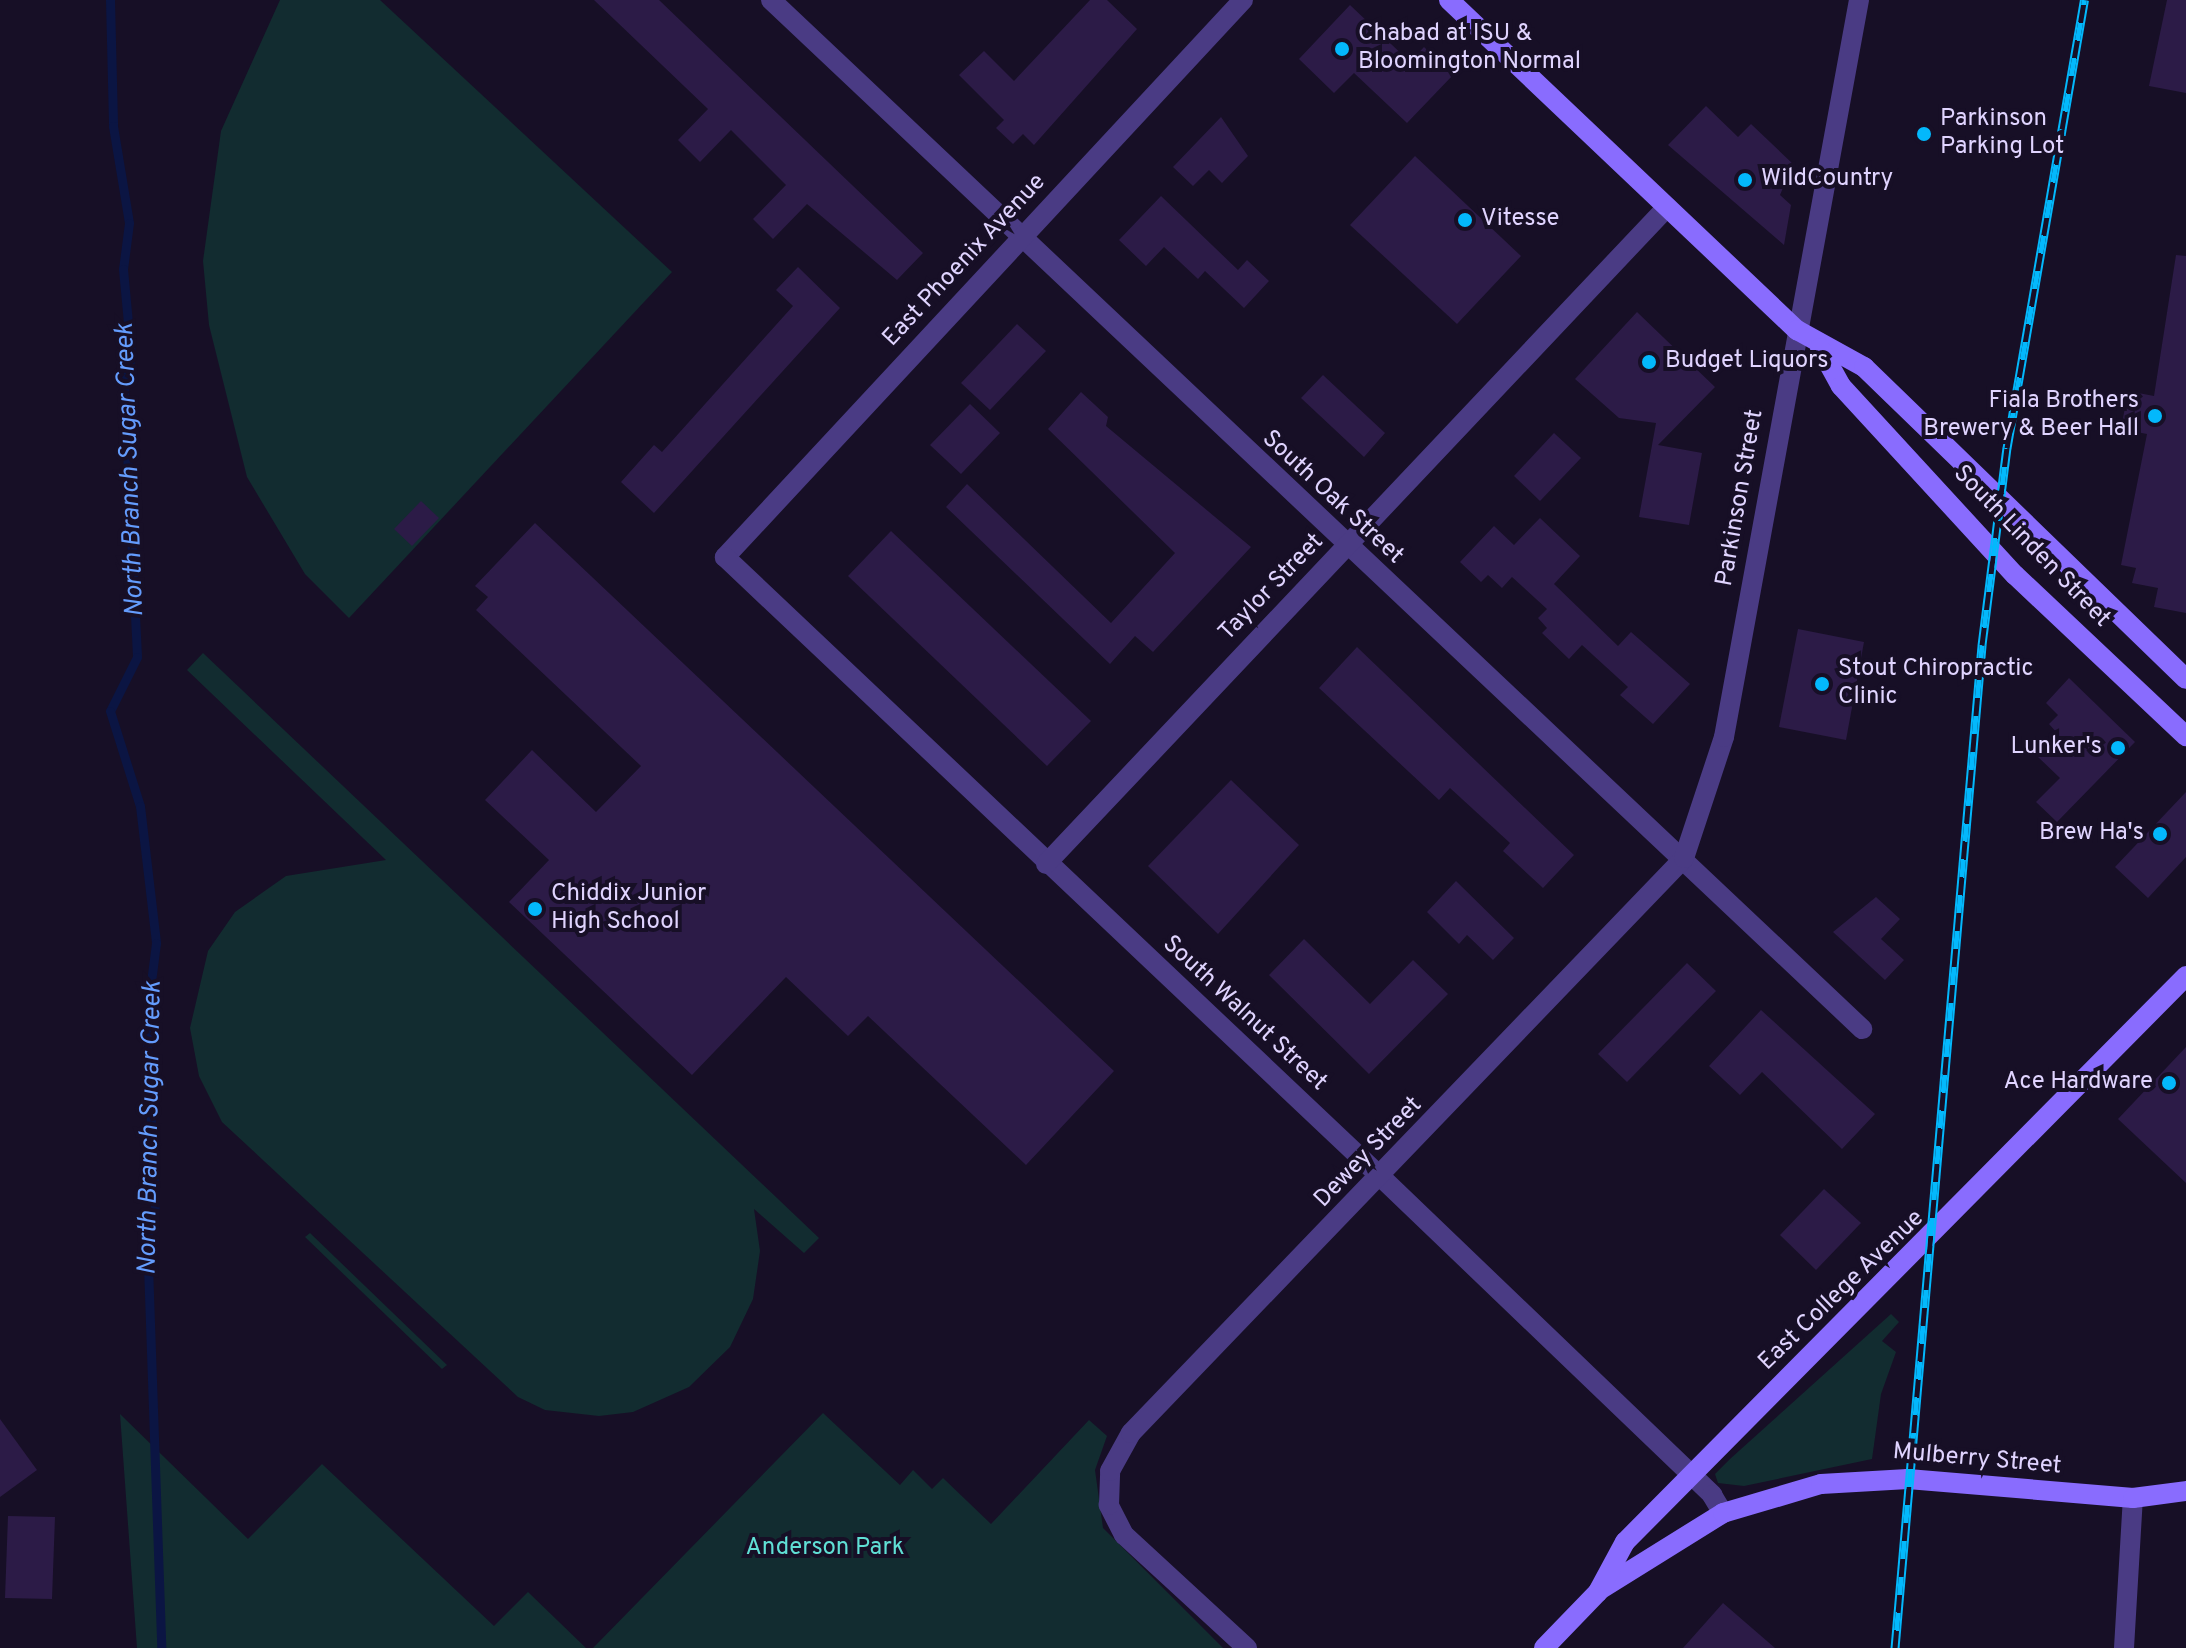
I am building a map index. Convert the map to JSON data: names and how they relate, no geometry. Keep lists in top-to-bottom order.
{
  "streets": {
    "main road": ["South Linden Street", "East College Avenue", "Mulberry Street"],
    "street": [
      "East Phoenix Avenue",
      "South Oak Street",
      "Parkinson Street",
      "Taylor Street",
      "South Walnut Street",
      "Dewey Street"
    ]
  },
  "crossings": [
    ["East Phoenix Avenue", "South Oak Street"],
    ["East Phoenix Avenue", "South Walnut Street"],
    ["South Oak Street", "Parkinson Street"],
    ["South Oak Street", "Taylor Street"],
    ["South Oak Street", "Dewey Street"],
    ["Parkinson Street", "South Linden Street"],
    ["Parkinson Street", "Dewey Street"],
    ["South Linden Street", "Taylor Street"],
    ["Taylor Street", "South Walnut Street"],
    ["South Walnut Street", "Dewey Street"],
    ["South Walnut Street", "East College Avenue"],
    ["South Walnut Street", "Mulberry Street"],
    ["East College Avenue", "Mulberry Street"]
  ],
  "water": ["North Branch Sugar Creek"],
  "parks": ["Anderson Park"],
  "places": [
    "Chabad at ISU & Bloomington Normal",
    "Parkinson Parking Lot",
    "WildCountry",
    "Vitesse",
    "Budget Liquors",
    "Fiala Brothers Brewery & Beer Hall",
    "Stout Chiropractic Clinic",
    "Lunker's",
    "Brew Ha's",
    "Chiddix Junior High School",
    "Ace Hardware"
  ]
}
